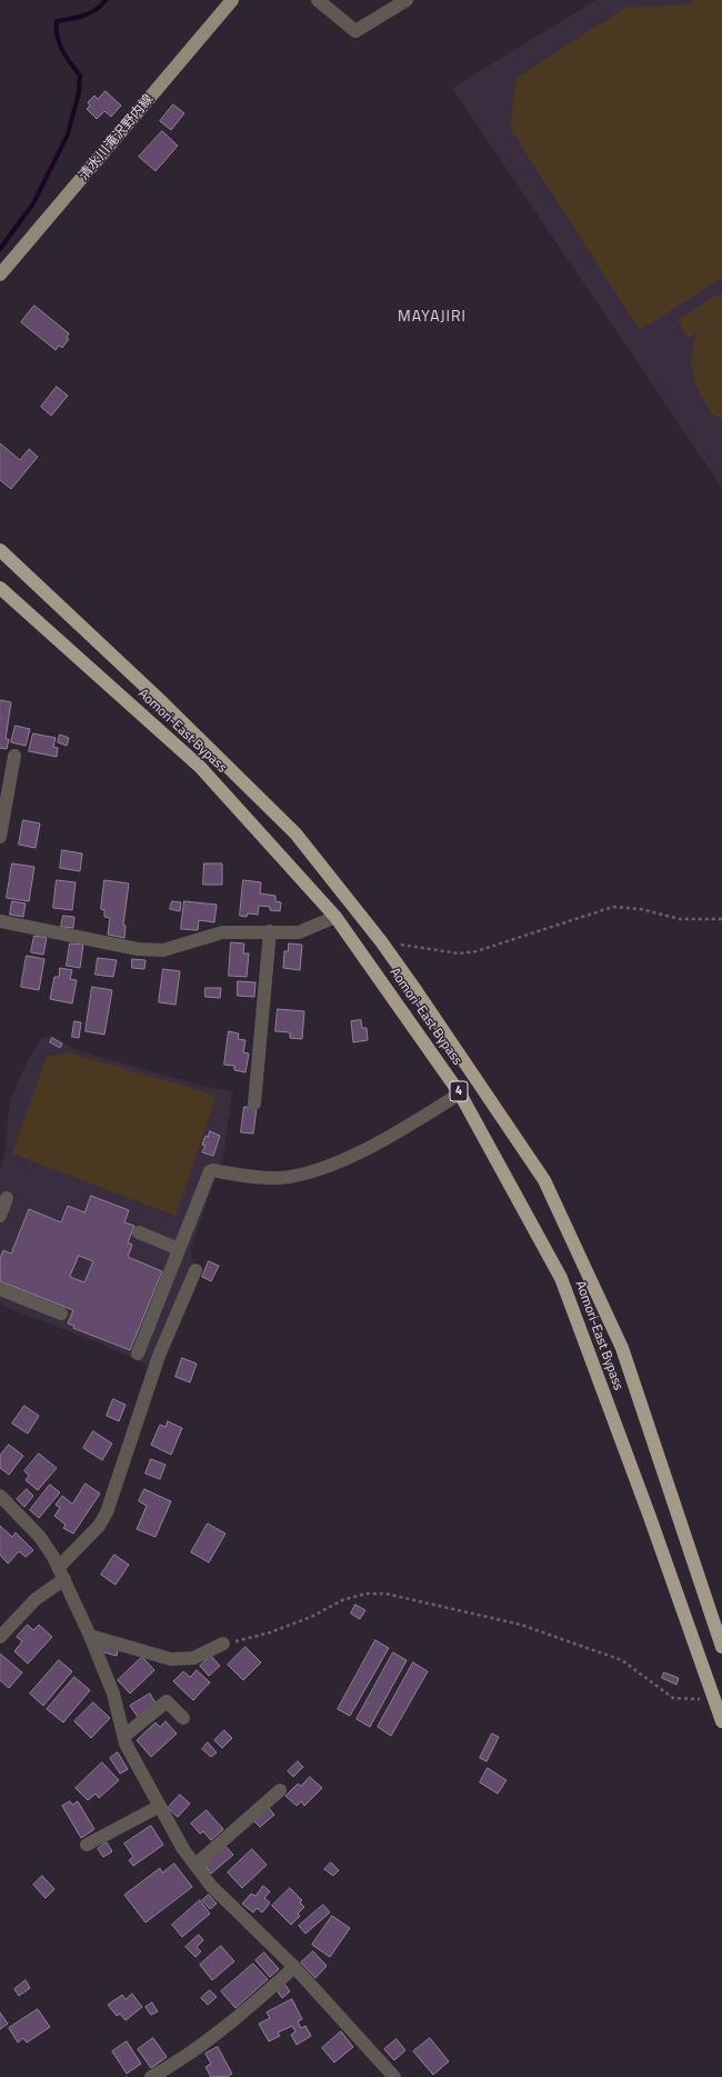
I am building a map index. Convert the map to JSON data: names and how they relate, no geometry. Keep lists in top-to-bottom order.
{
  "streets": {
    "highway": ["Aomori-East Bypass", "4"],
    "main road": ["清水川滝沢野内線"]
  },
  "districts": ["MAYAJIRI"]
}
